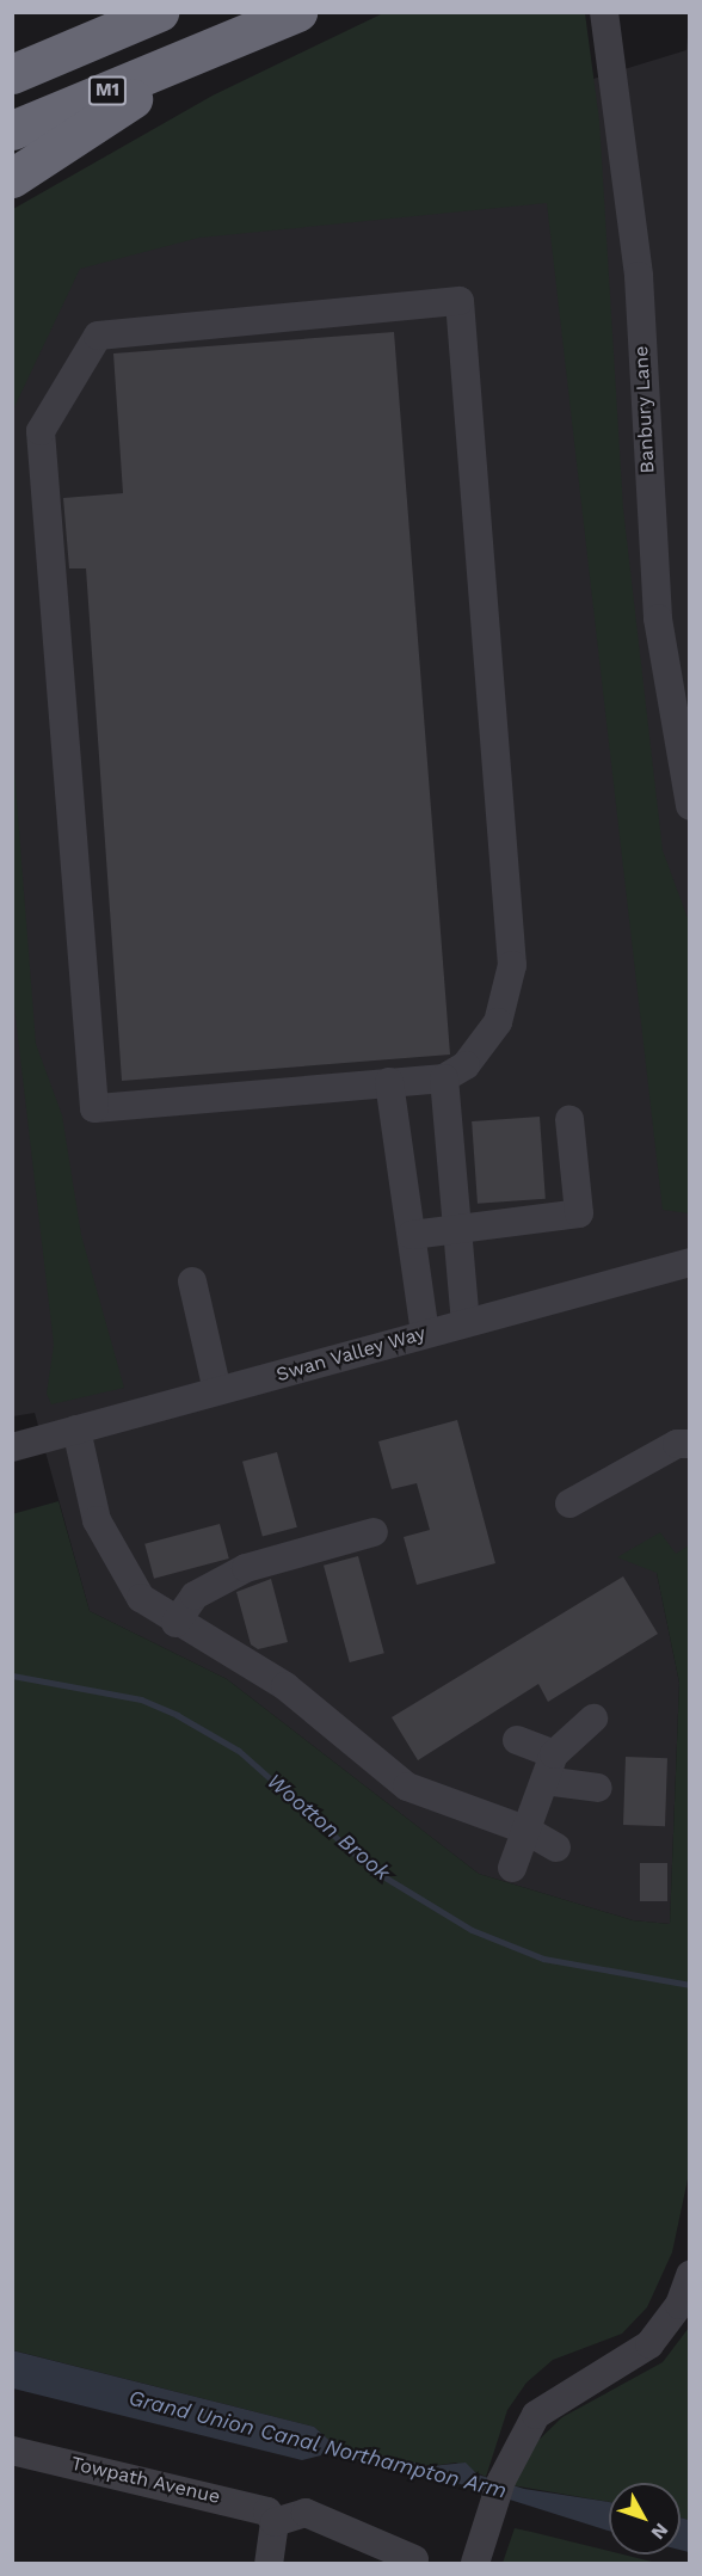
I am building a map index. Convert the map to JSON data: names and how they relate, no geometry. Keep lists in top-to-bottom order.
{
  "streets": {
    "highway": ["M1"],
    "street": ["Banbury Lane", "Swan Valley Way", "Towpath Avenue"]
  },
  "water": ["Wootton Brook", "Grand Union Canal Northampton Arm"],
  "north": "bottom right"
}
